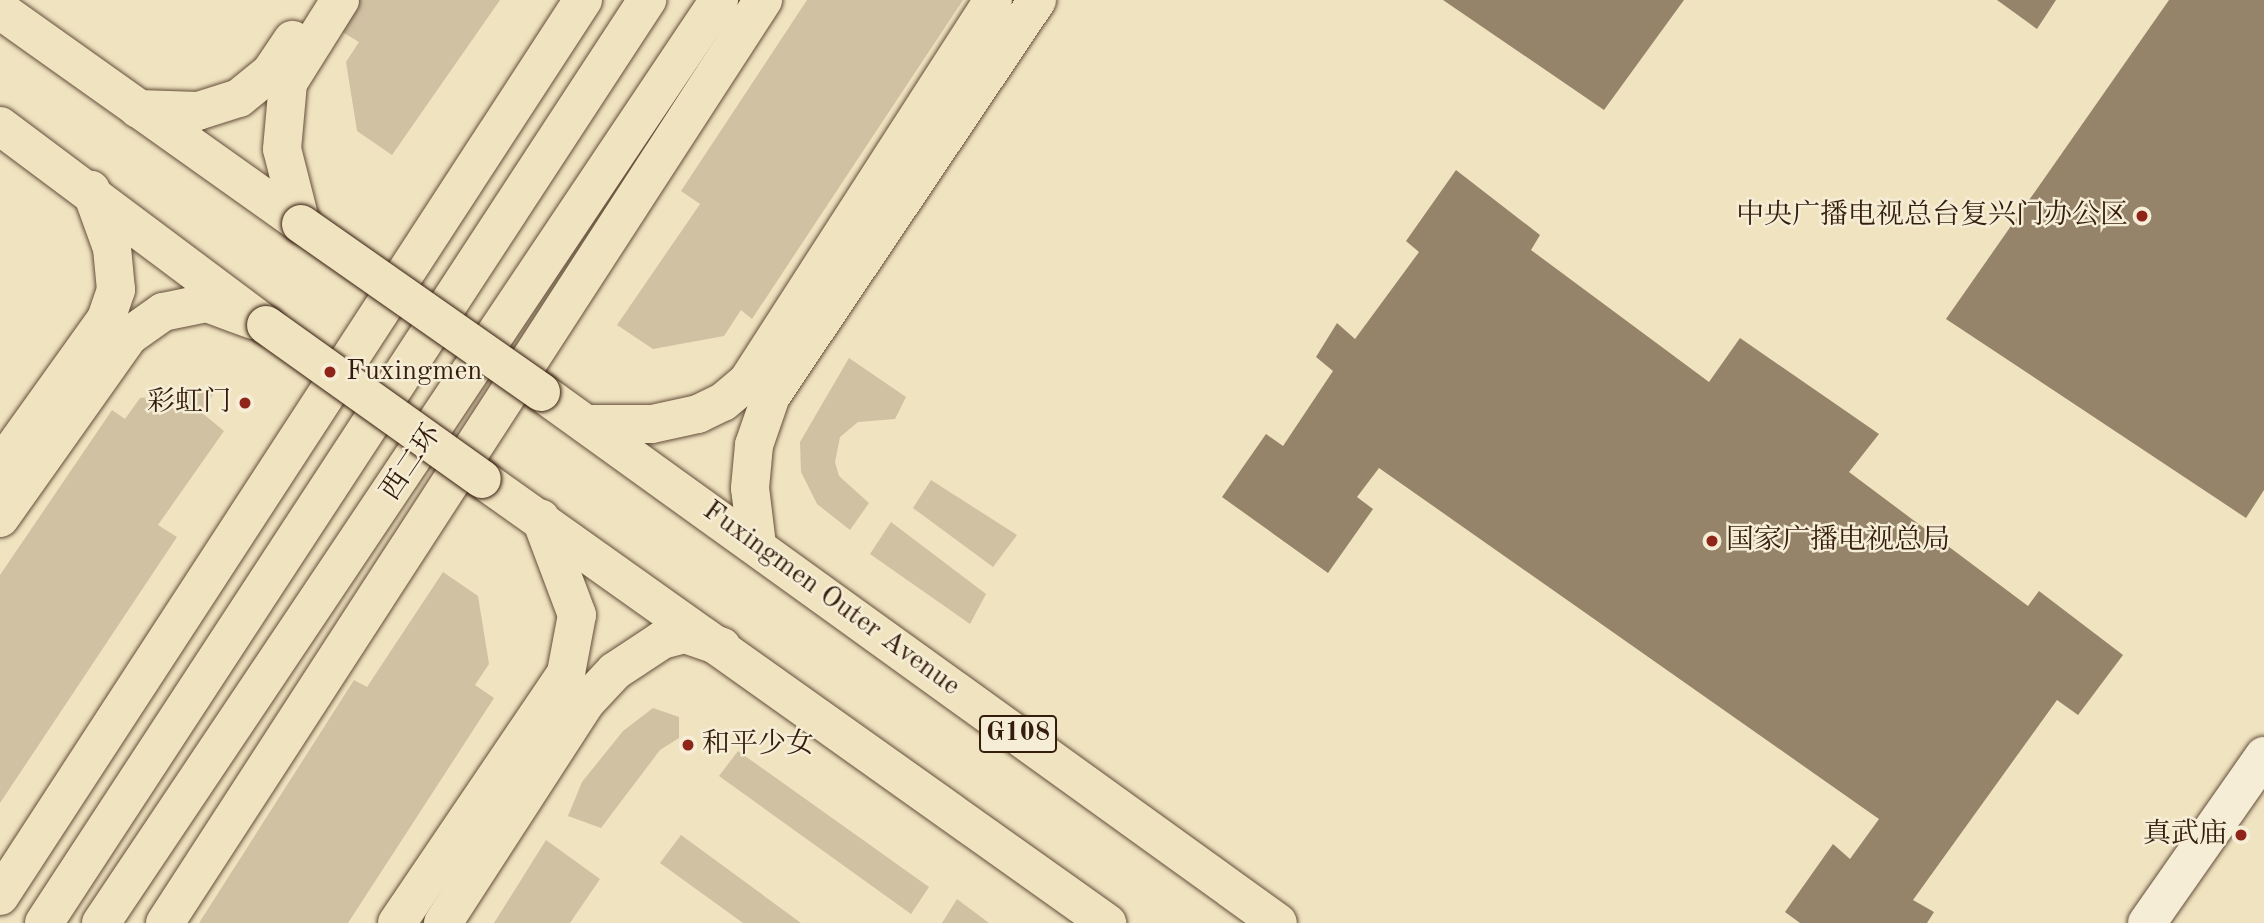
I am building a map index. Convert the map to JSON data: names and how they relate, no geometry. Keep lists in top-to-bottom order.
{
  "streets": {
    "main road": ["西二环", "Fuxingmen Outer Avenue", "G108"]
  },
  "places": [
    "中央广播电视总台复兴门办公区",
    "Fuxingmen",
    "彩虹门",
    "国家广播电视总局",
    "和平少女",
    "真武庙"
  ]
}
